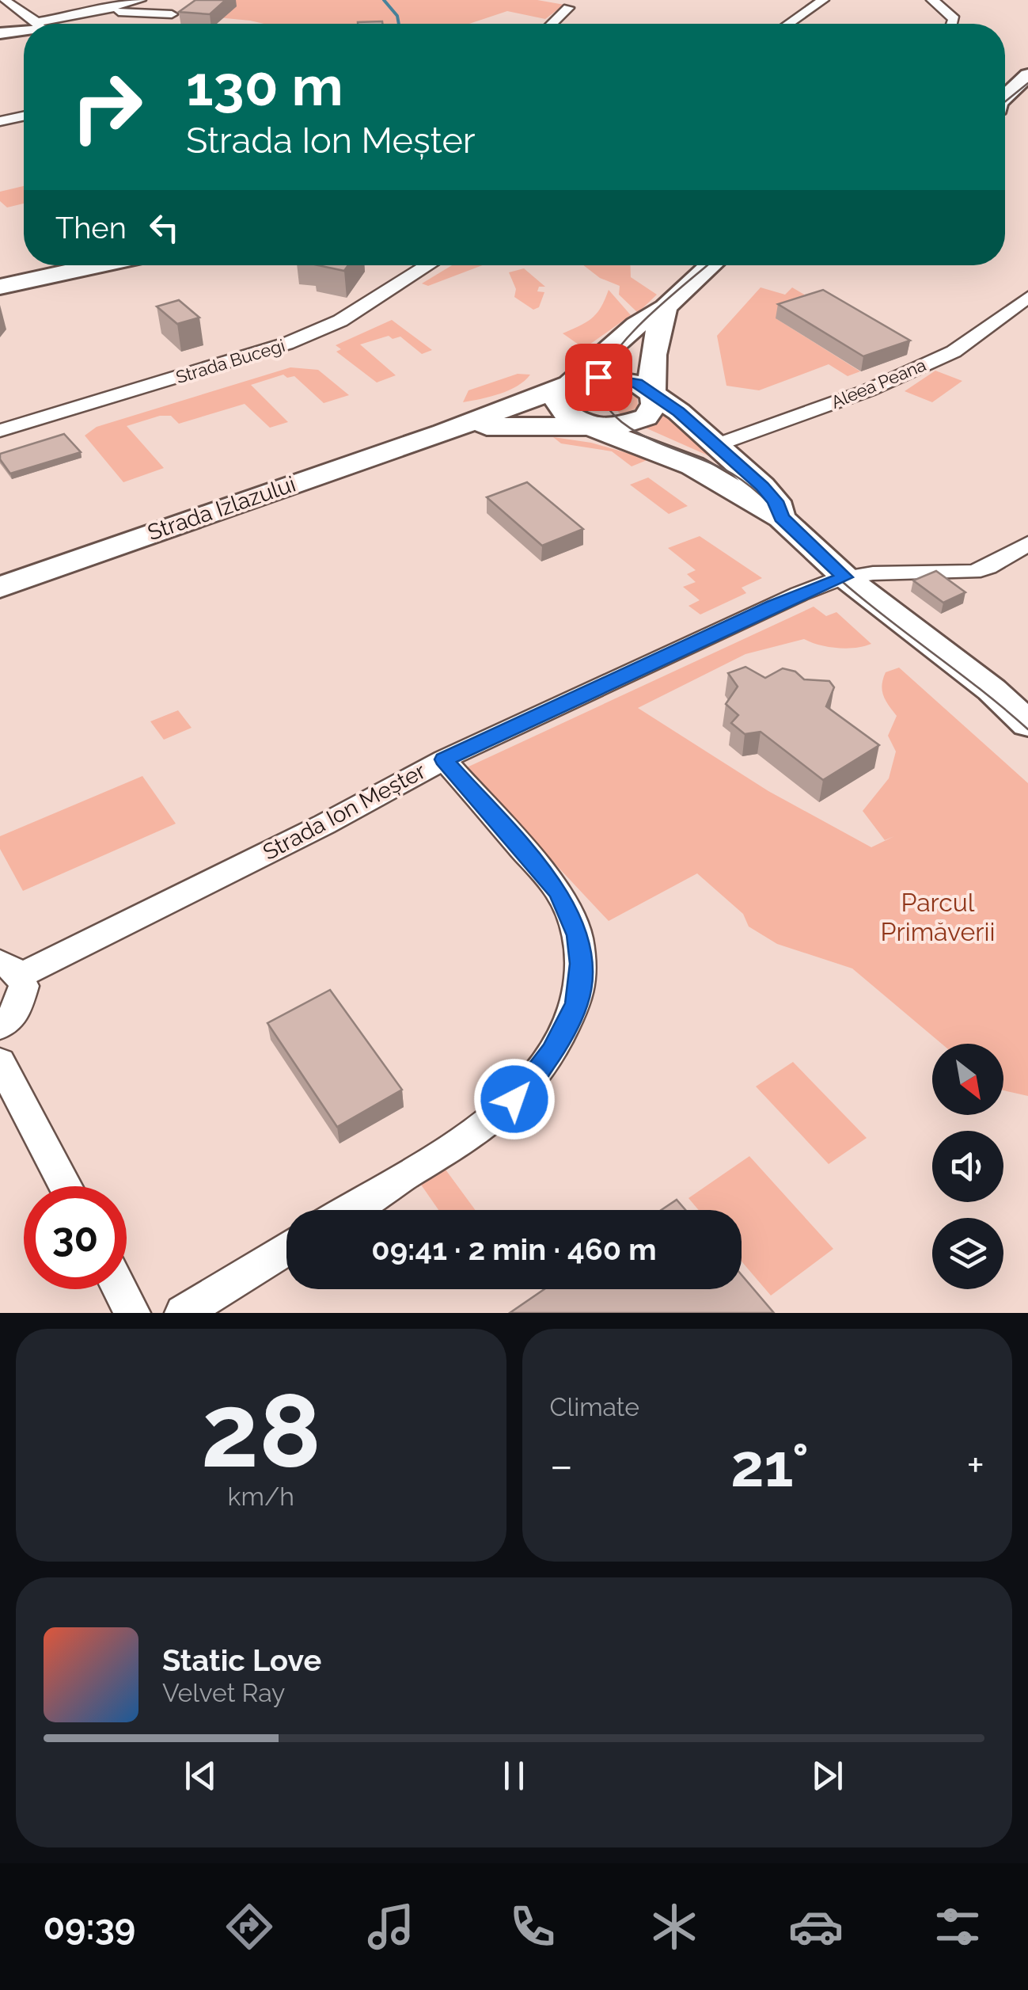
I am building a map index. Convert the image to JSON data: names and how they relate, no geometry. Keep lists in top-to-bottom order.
{
  "streets": {
    "main road": ["Strada Izlazului"],
    "street": ["Strada Bucegi", "Aleea Peana", "Strada Ion Meșter"]
  },
  "parks": ["Parcul Primăverii"],
  "north": "bottom right",
  "page": {
    "turn": ["130 m", "Strada Ion Meșter"],
    "then": "Then",
    "limit": "30",
    "trip": "09:41 · 2 min · 460 m",
    "tile": [
      ["28", "km/h"],
      "Climate"
    ],
    "heat": ["−", "21°", "+"],
    "song": ["Static Love", "Velvet Ray"],
    "tabs": "09:39"
  }
}
